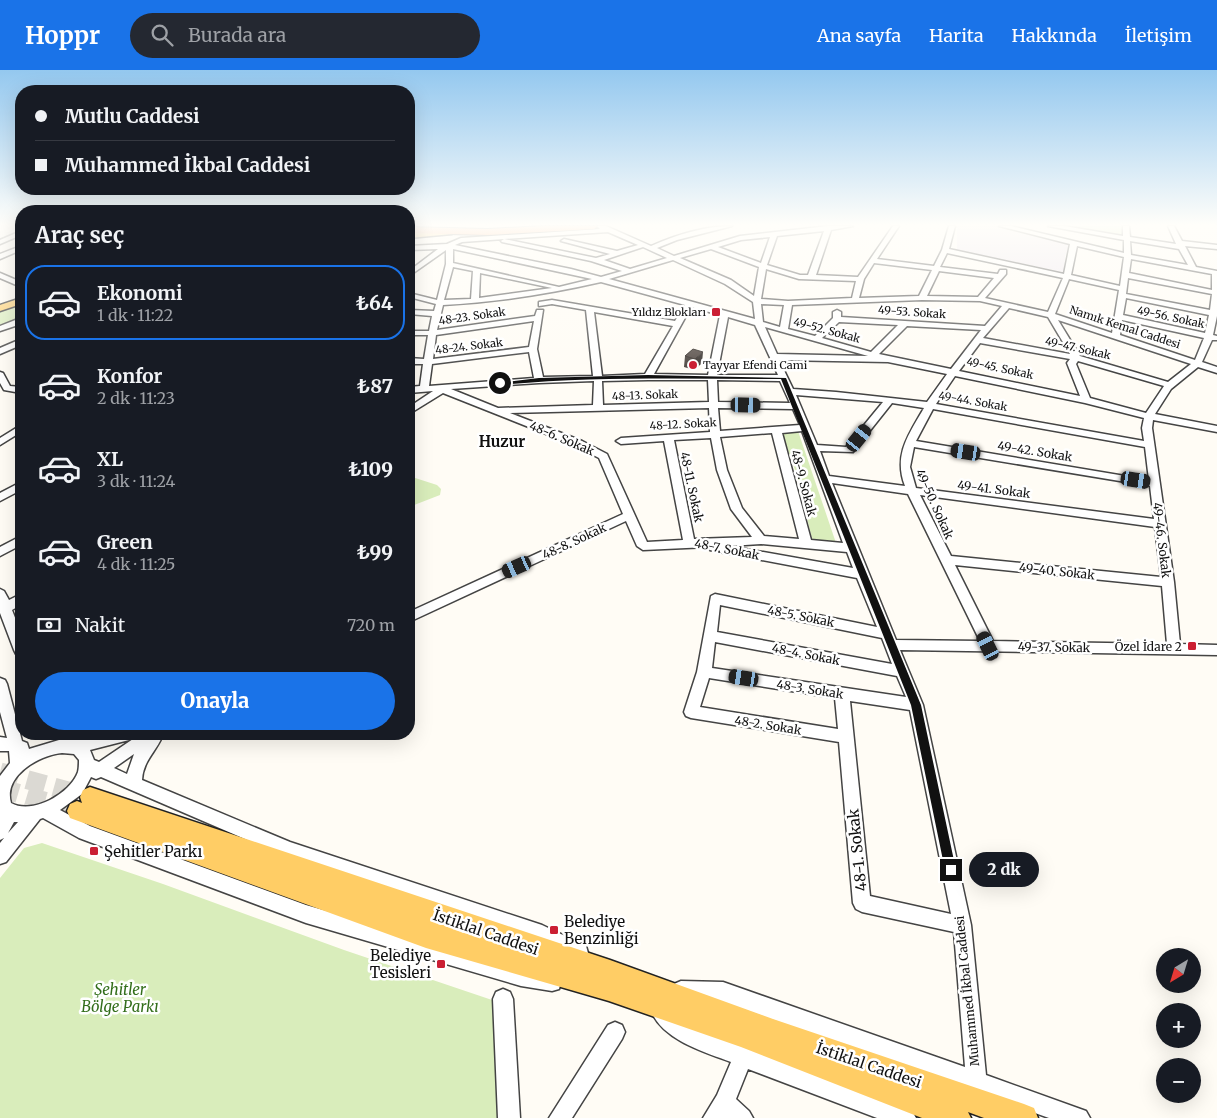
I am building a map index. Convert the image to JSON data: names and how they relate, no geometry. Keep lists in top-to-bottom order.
{
  "streets": {
    "main road": ["İstiklal Caddesi"],
    "street": [
      "49-53. Sokak",
      "48-23. Sokak",
      "49-56. Sokak",
      "Namık Kemal Caddesi",
      "49-52. Sokak",
      "48-24. Sokak",
      "49-47. Sokak",
      "49-45. Sokak",
      "48-13. Sokak",
      "49-44. Sokak",
      "48-12. Sokak",
      "48-6. Sokak",
      "49-42. Sokak",
      "48-9. Sokak",
      "48-11. Sokak",
      "49-41. Sokak",
      "49-50. Sokak",
      "49-46. Sokak",
      "48-8. Sokak",
      "48-7. Sokak",
      "49-40. Sokak",
      "48-5. Sokak",
      "49-37. Sokak",
      "48-4. Sokak",
      "48-3. Sokak",
      "48-2. Sokak",
      "48-1. Sokak",
      "Muhammed İkbal Caddesi"
    ]
  },
  "crossings": [
    ["49-53. Sokak", "49-50. Sokak"],
    ["Namık Kemal Caddesi", "49-50. Sokak"],
    ["Namık Kemal Caddesi", "Muhammed İkbal Caddesi"],
    ["49-52. Sokak", "49-45. Sokak"],
    ["49-52. Sokak", "Muhammed İkbal Caddesi"],
    ["49-47. Sokak", "49-50. Sokak"],
    ["49-45. Sokak", "49-50. Sokak"],
    ["49-45. Sokak", "49-46. Sokak"],
    ["49-45. Sokak", "Muhammed İkbal Caddesi"],
    ["48-13. Sokak", "48-6. Sokak"],
    ["48-13. Sokak", "Muhammed İkbal Caddesi"],
    ["49-44. Sokak", "49-50. Sokak"],
    ["49-44. Sokak", "49-46. Sokak"],
    ["49-44. Sokak", "Muhammed İkbal Caddesi"],
    ["48-12. Sokak", "48-9. Sokak"],
    ["48-12. Sokak", "48-11. Sokak"],
    ["48-12. Sokak", "Muhammed İkbal Caddesi"],
    ["48-6. Sokak", "48-11. Sokak"],
    ["48-6. Sokak", "48-8. Sokak"],
    ["48-6. Sokak", "48-7. Sokak"],
    ["49-42. Sokak", "49-50. Sokak"],
    ["49-42. Sokak", "49-46. Sokak"],
    ["48-9. Sokak", "48-7. Sokak"],
    ["48-11. Sokak", "48-7. Sokak"],
    ["49-41. Sokak", "49-50. Sokak"],
    ["49-41. Sokak", "49-46. Sokak"],
    ["49-41. Sokak", "Muhammed İkbal Caddesi"],
    ["49-50. Sokak", "49-40. Sokak"],
    ["49-50. Sokak", "49-37. Sokak"],
    ["49-46. Sokak", "49-40. Sokak"],
    ["49-46. Sokak", "49-37. Sokak"],
    ["48-7. Sokak", "Muhammed İkbal Caddesi"],
    ["48-5. Sokak", "49-37. Sokak"],
    ["48-5. Sokak", "48-4. Sokak"],
    ["48-5. Sokak", "Muhammed İkbal Caddesi"],
    ["49-37. Sokak", "Muhammed İkbal Caddesi"],
    ["48-4. Sokak", "Muhammed İkbal Caddesi"],
    ["48-3. Sokak", "48-2. Sokak"],
    ["48-3. Sokak", "48-1. Sokak"],
    ["48-3. Sokak", "Muhammed İkbal Caddesi"],
    ["48-2. Sokak", "48-1. Sokak"],
    ["48-1. Sokak", "Muhammed İkbal Caddesi"]
  ],
  "districts": ["Huzur"],
  "parks": ["Şehitler Bölge Parkı"],
  "places": {
    "transit": [
      "Yıldız Blokları",
      "Özel İdare 2",
      "Şehitler Parkı",
      "Belediye Benzinliği",
      "Belediye Tesisleri"
    ],
    "other": ["Tayyar Efendi Cami"]
  },
  "north": "bottom left",
  "page": {
    "header": "Hoppr",
    "search": "Burada ara",
    "nav": [
      "Ana sayfa",
      "Harita",
      "Hakkında",
      "İletişim"
    ],
    "banner": ["Mutlu Caddesi", "Muhammed İkbal Caddesi"],
    "heading": "Araç seç",
    "list": [
      {
        "name": "Ekonomi",
        "note": "1 dk · 11:22",
        "value": "₺64"
      },
      {
        "name": "Konfor",
        "note": "2 dk · 11:23",
        "value": "₺87"
      },
      {
        "name": "XL",
        "note": "3 dk · 11:24",
        "value": "₺109"
      },
      {
        "name": "Green",
        "note": "4 dk · 11:25",
        "value": "₺99"
      }
    ],
    "pay": ["Nakit", "720 m"],
    "buttons": "Onayla",
    "bubble": "2 dk",
    "map_buttons": ["+", "−"]
  }
}
